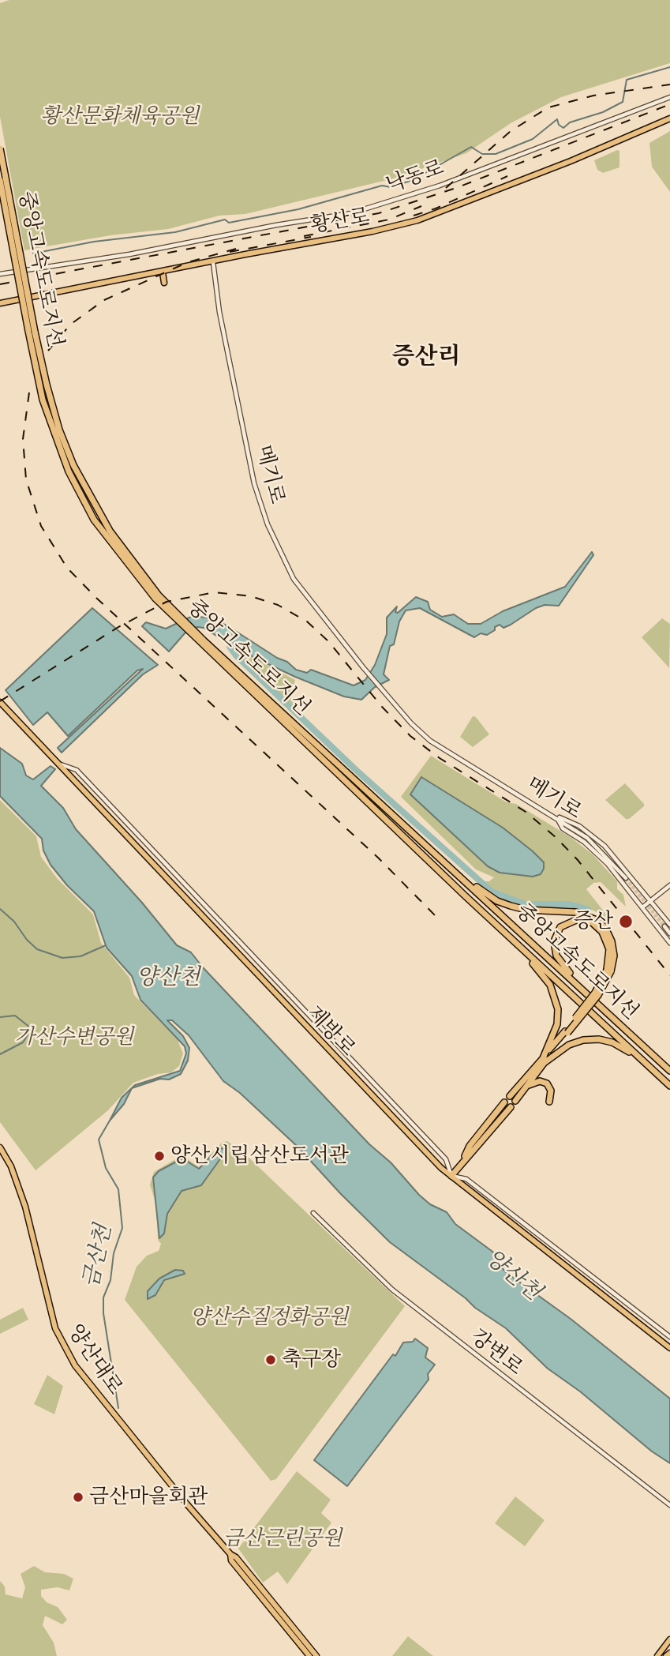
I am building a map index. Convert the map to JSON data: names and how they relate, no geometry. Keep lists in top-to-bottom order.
{
  "streets": {
    "highway": ["중앙고속도로지선"],
    "main road": ["황산로", "제방로", "양산대로"],
    "street": ["낙동로", "메기로", "강변로"]
  },
  "crossings": [
    ["황산로", "메기로"]
  ],
  "districts": ["증산리"],
  "water": ["양산천", "금산천"],
  "parks": [
    "황산문화체육공원",
    "가산수변공원",
    "양산수질정화공원",
    "금산근린공원"
  ],
  "places": [
    "증산",
    "양산시립삼산도서관",
    "축구장",
    "금산마을회관"
  ]
}
